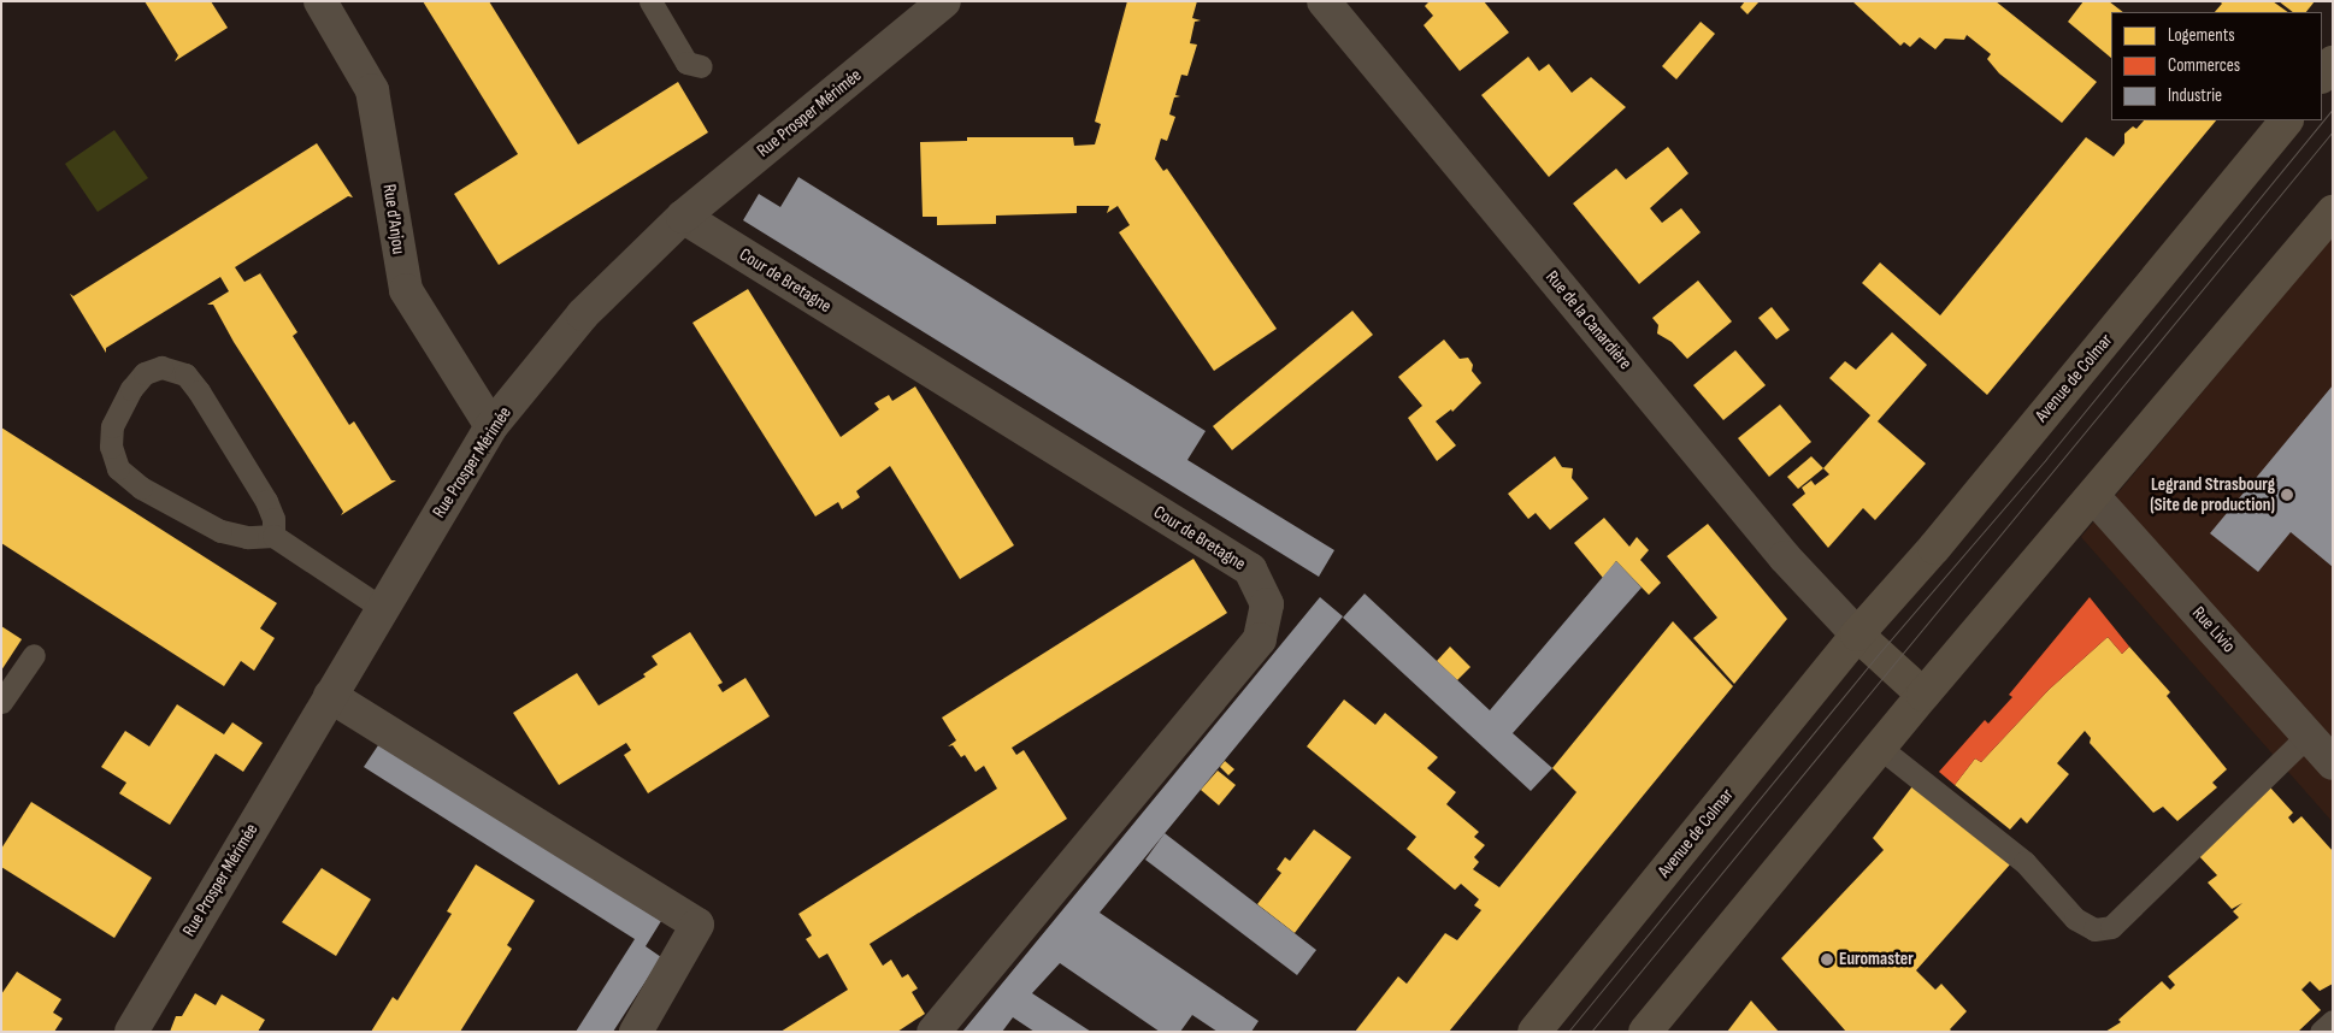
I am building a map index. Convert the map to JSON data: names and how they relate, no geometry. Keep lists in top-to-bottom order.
{
  "streets": {
    "main road": ["Avenue de Colmar"],
    "street": [
      "Rue Prosper Mérimée",
      "Rue d'Anjou",
      "Cour de Bretagne",
      "Rue de la Canardière",
      "Rue Livio"
    ]
  },
  "crossings": [
    ["Rue Prosper Mérimée", "Rue d'Anjou"],
    ["Rue Prosper Mérimée", "Cour de Bretagne"],
    ["Rue de la Canardière", "Avenue de Colmar"]
  ],
  "places": ["Legrand Strasbourg (Site de production)", "Euromaster"],
  "legend": ["Logements", "Commerces", "Industrie"]
}
